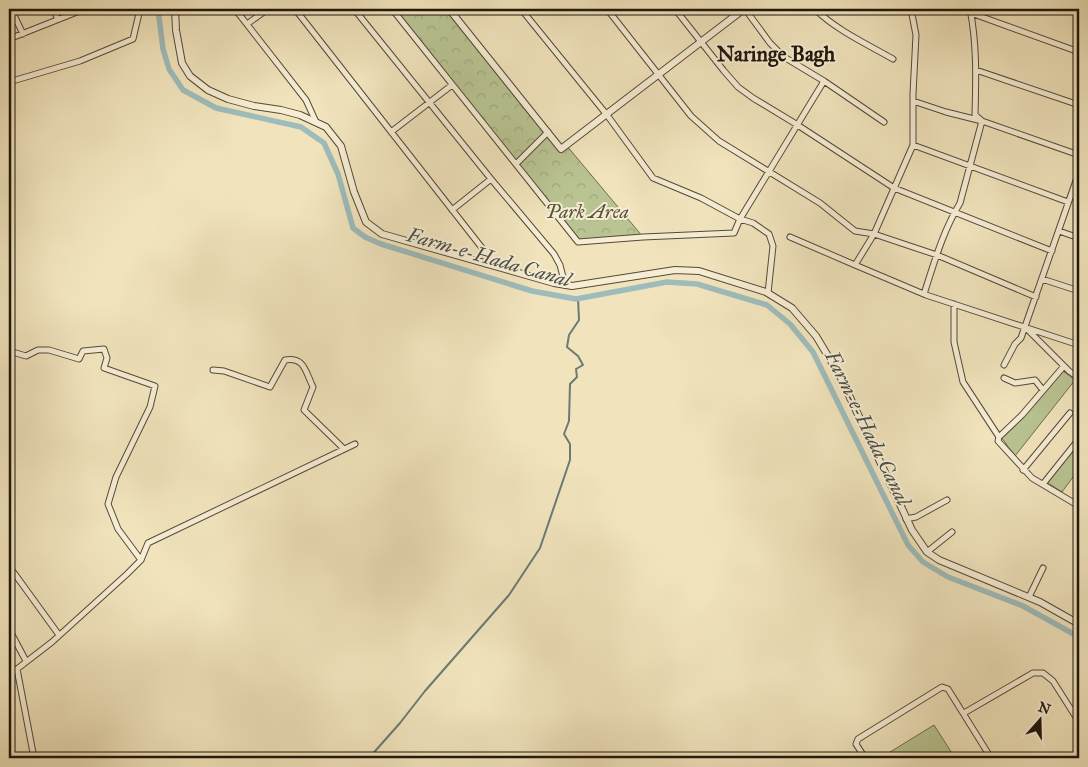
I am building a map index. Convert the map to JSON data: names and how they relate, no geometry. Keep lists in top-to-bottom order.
{
  "districts": ["Naringe Bagh"],
  "water": ["Farm-e-Hada Canal"],
  "parks": ["Park Area"],
  "north": "top"
}
